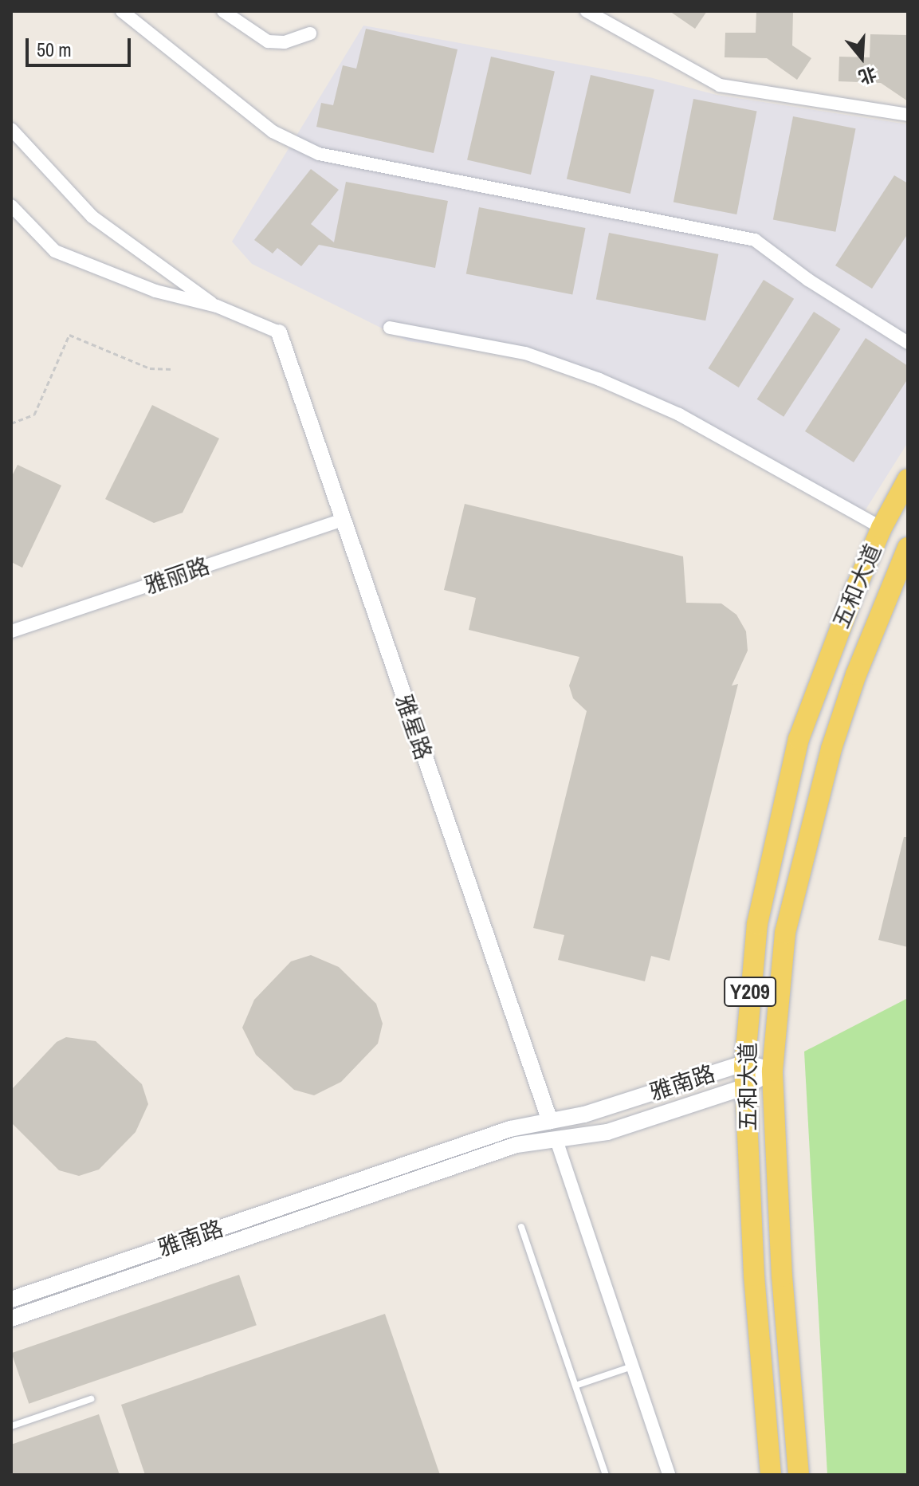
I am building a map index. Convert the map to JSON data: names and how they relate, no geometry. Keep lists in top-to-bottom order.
{
  "streets": {
    "main road": ["五和大道", "Y209"],
    "street": ["雅丽路", "雅星路", "雅南路"]
  },
  "crossings": [
    ["雅丽路", "雅星路"],
    ["五和大道", "Y209"],
    ["五和大道", "雅南路"],
    ["雅星路", "雅南路"]
  ],
  "scale_bar": "50 m",
  "north": "bottom"
}
